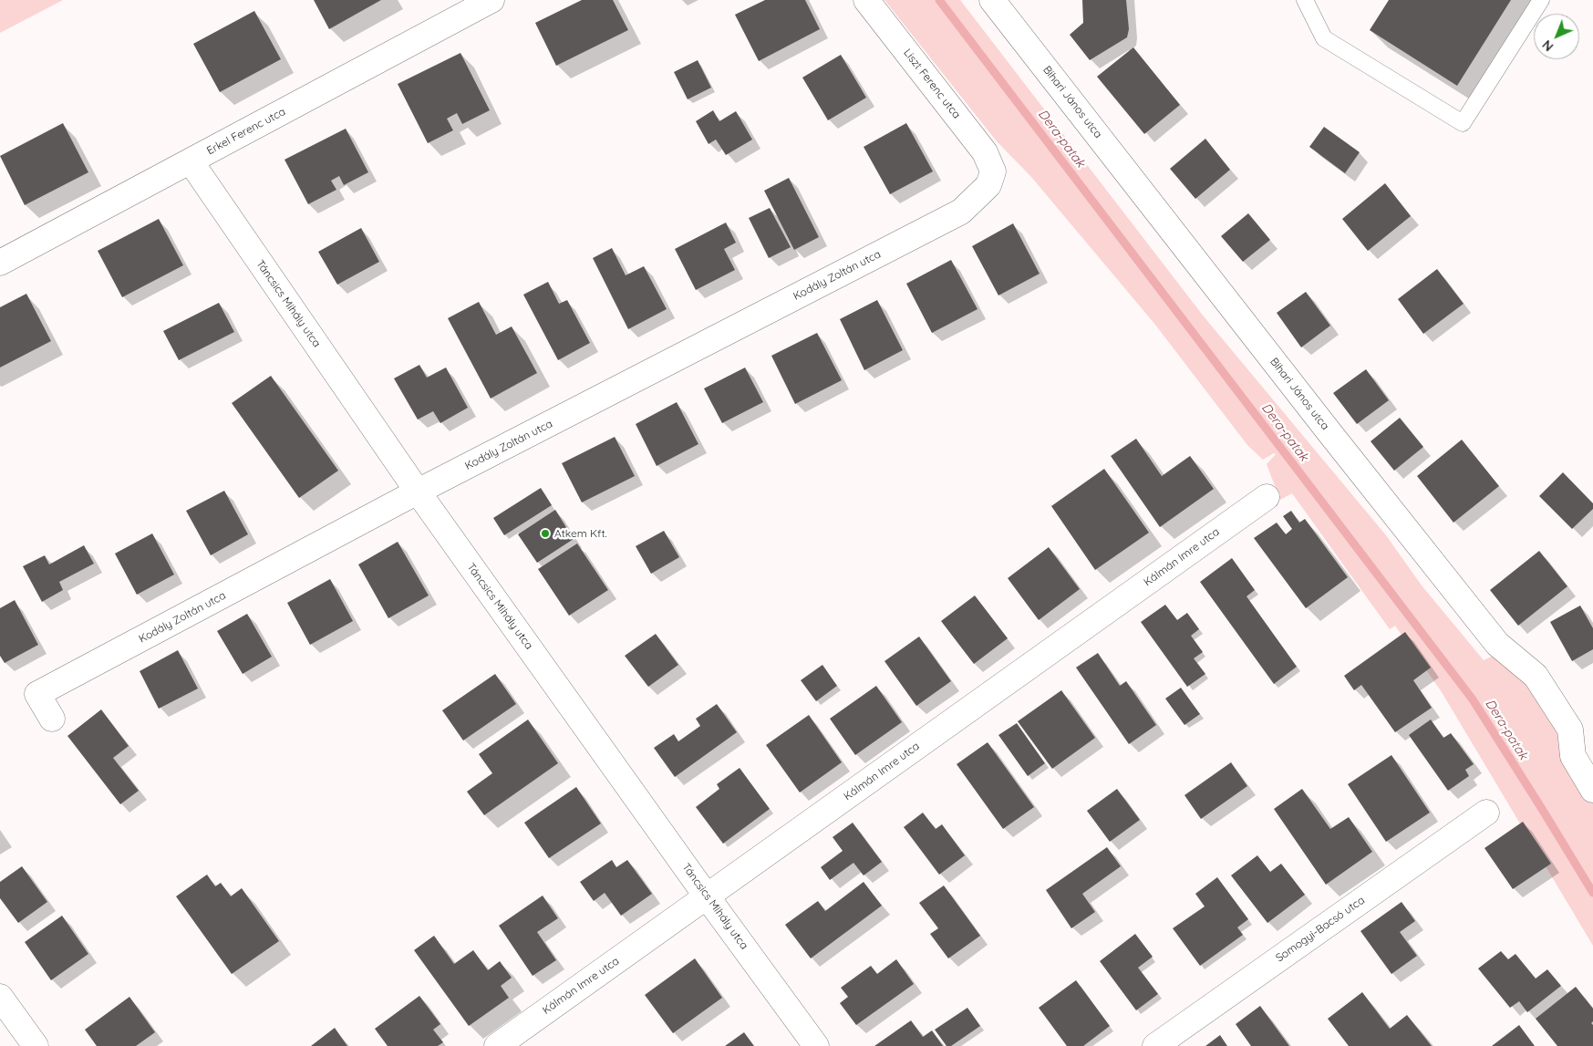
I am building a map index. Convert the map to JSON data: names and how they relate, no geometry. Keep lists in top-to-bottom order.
{
  "streets": {
    "street": [
      "Liszt Ferenc utca",
      "Bihari János utca",
      "Erkel Ferenc utca",
      "Kodály Zoltán utca",
      "Táncsics Mihály utca",
      "Kálmán Imre utca",
      "Somogyi-Bacsó utca"
    ]
  },
  "crossings": [
    ["Liszt Ferenc utca", "Kodály Zoltán utca"],
    ["Erkel Ferenc utca", "Táncsics Mihály utca"],
    ["Kodály Zoltán utca", "Táncsics Mihály utca"],
    ["Táncsics Mihály utca", "Kálmán Imre utca"]
  ],
  "water": ["Dera-patak"],
  "places": ["Atkem Kft."],
  "north": "bottom left"
}
